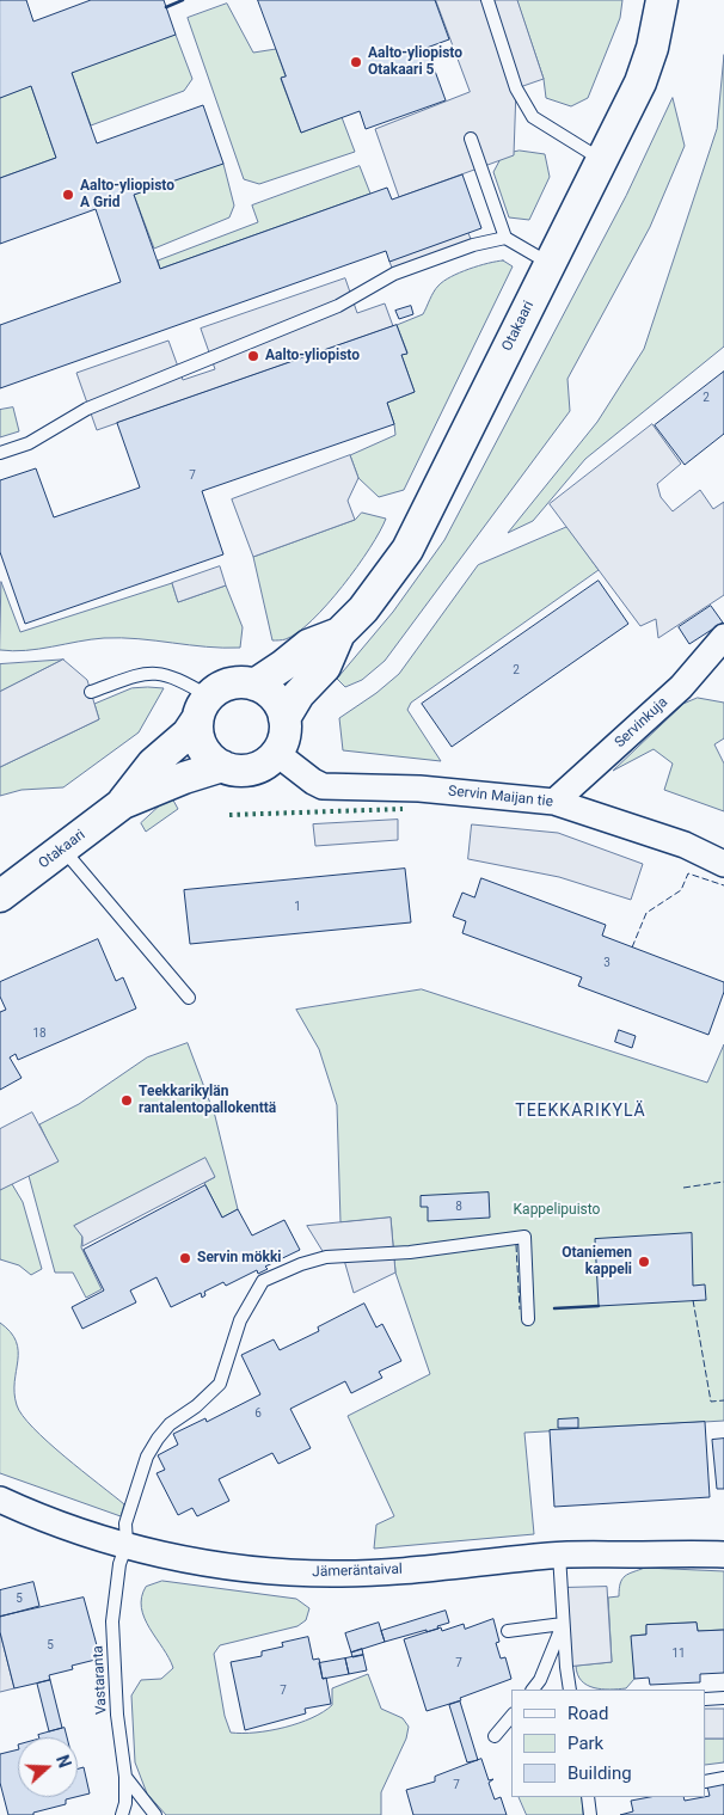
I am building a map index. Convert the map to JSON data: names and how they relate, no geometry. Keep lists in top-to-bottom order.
{
  "streets": {
    "street": [
      "Otakaari",
      "Servinkuja",
      "Servin Maijan tie",
      "Jämeräntaival"
    ],
    "lane": ["Vastaranta"]
  },
  "crossings": [
    ["Otakaari", "Servin Maijan tie"],
    ["Servinkuja", "Servin Maijan tie"],
    ["Jämeräntaival", "Vastaranta"]
  ],
  "districts": ["TEEKKARIKYLÄ"],
  "parks": ["Kappelipuisto"],
  "places": [
    "Aalto-yliopisto Otakaari 5",
    "Aalto-yliopisto A Grid",
    "Aalto-yliopisto",
    "Teekkarikylän rantalentopallokenttä",
    "Servin mökki",
    "Otaniemen kappeli"
  ],
  "house_numbers": [
    "2",
    "7",
    "2",
    "1",
    "3",
    "18",
    "8",
    "6",
    "5",
    "5",
    "11",
    "7",
    "7",
    "7"
  ],
  "legend": ["Road", "Park", "Building"],
  "north": "right"
}
